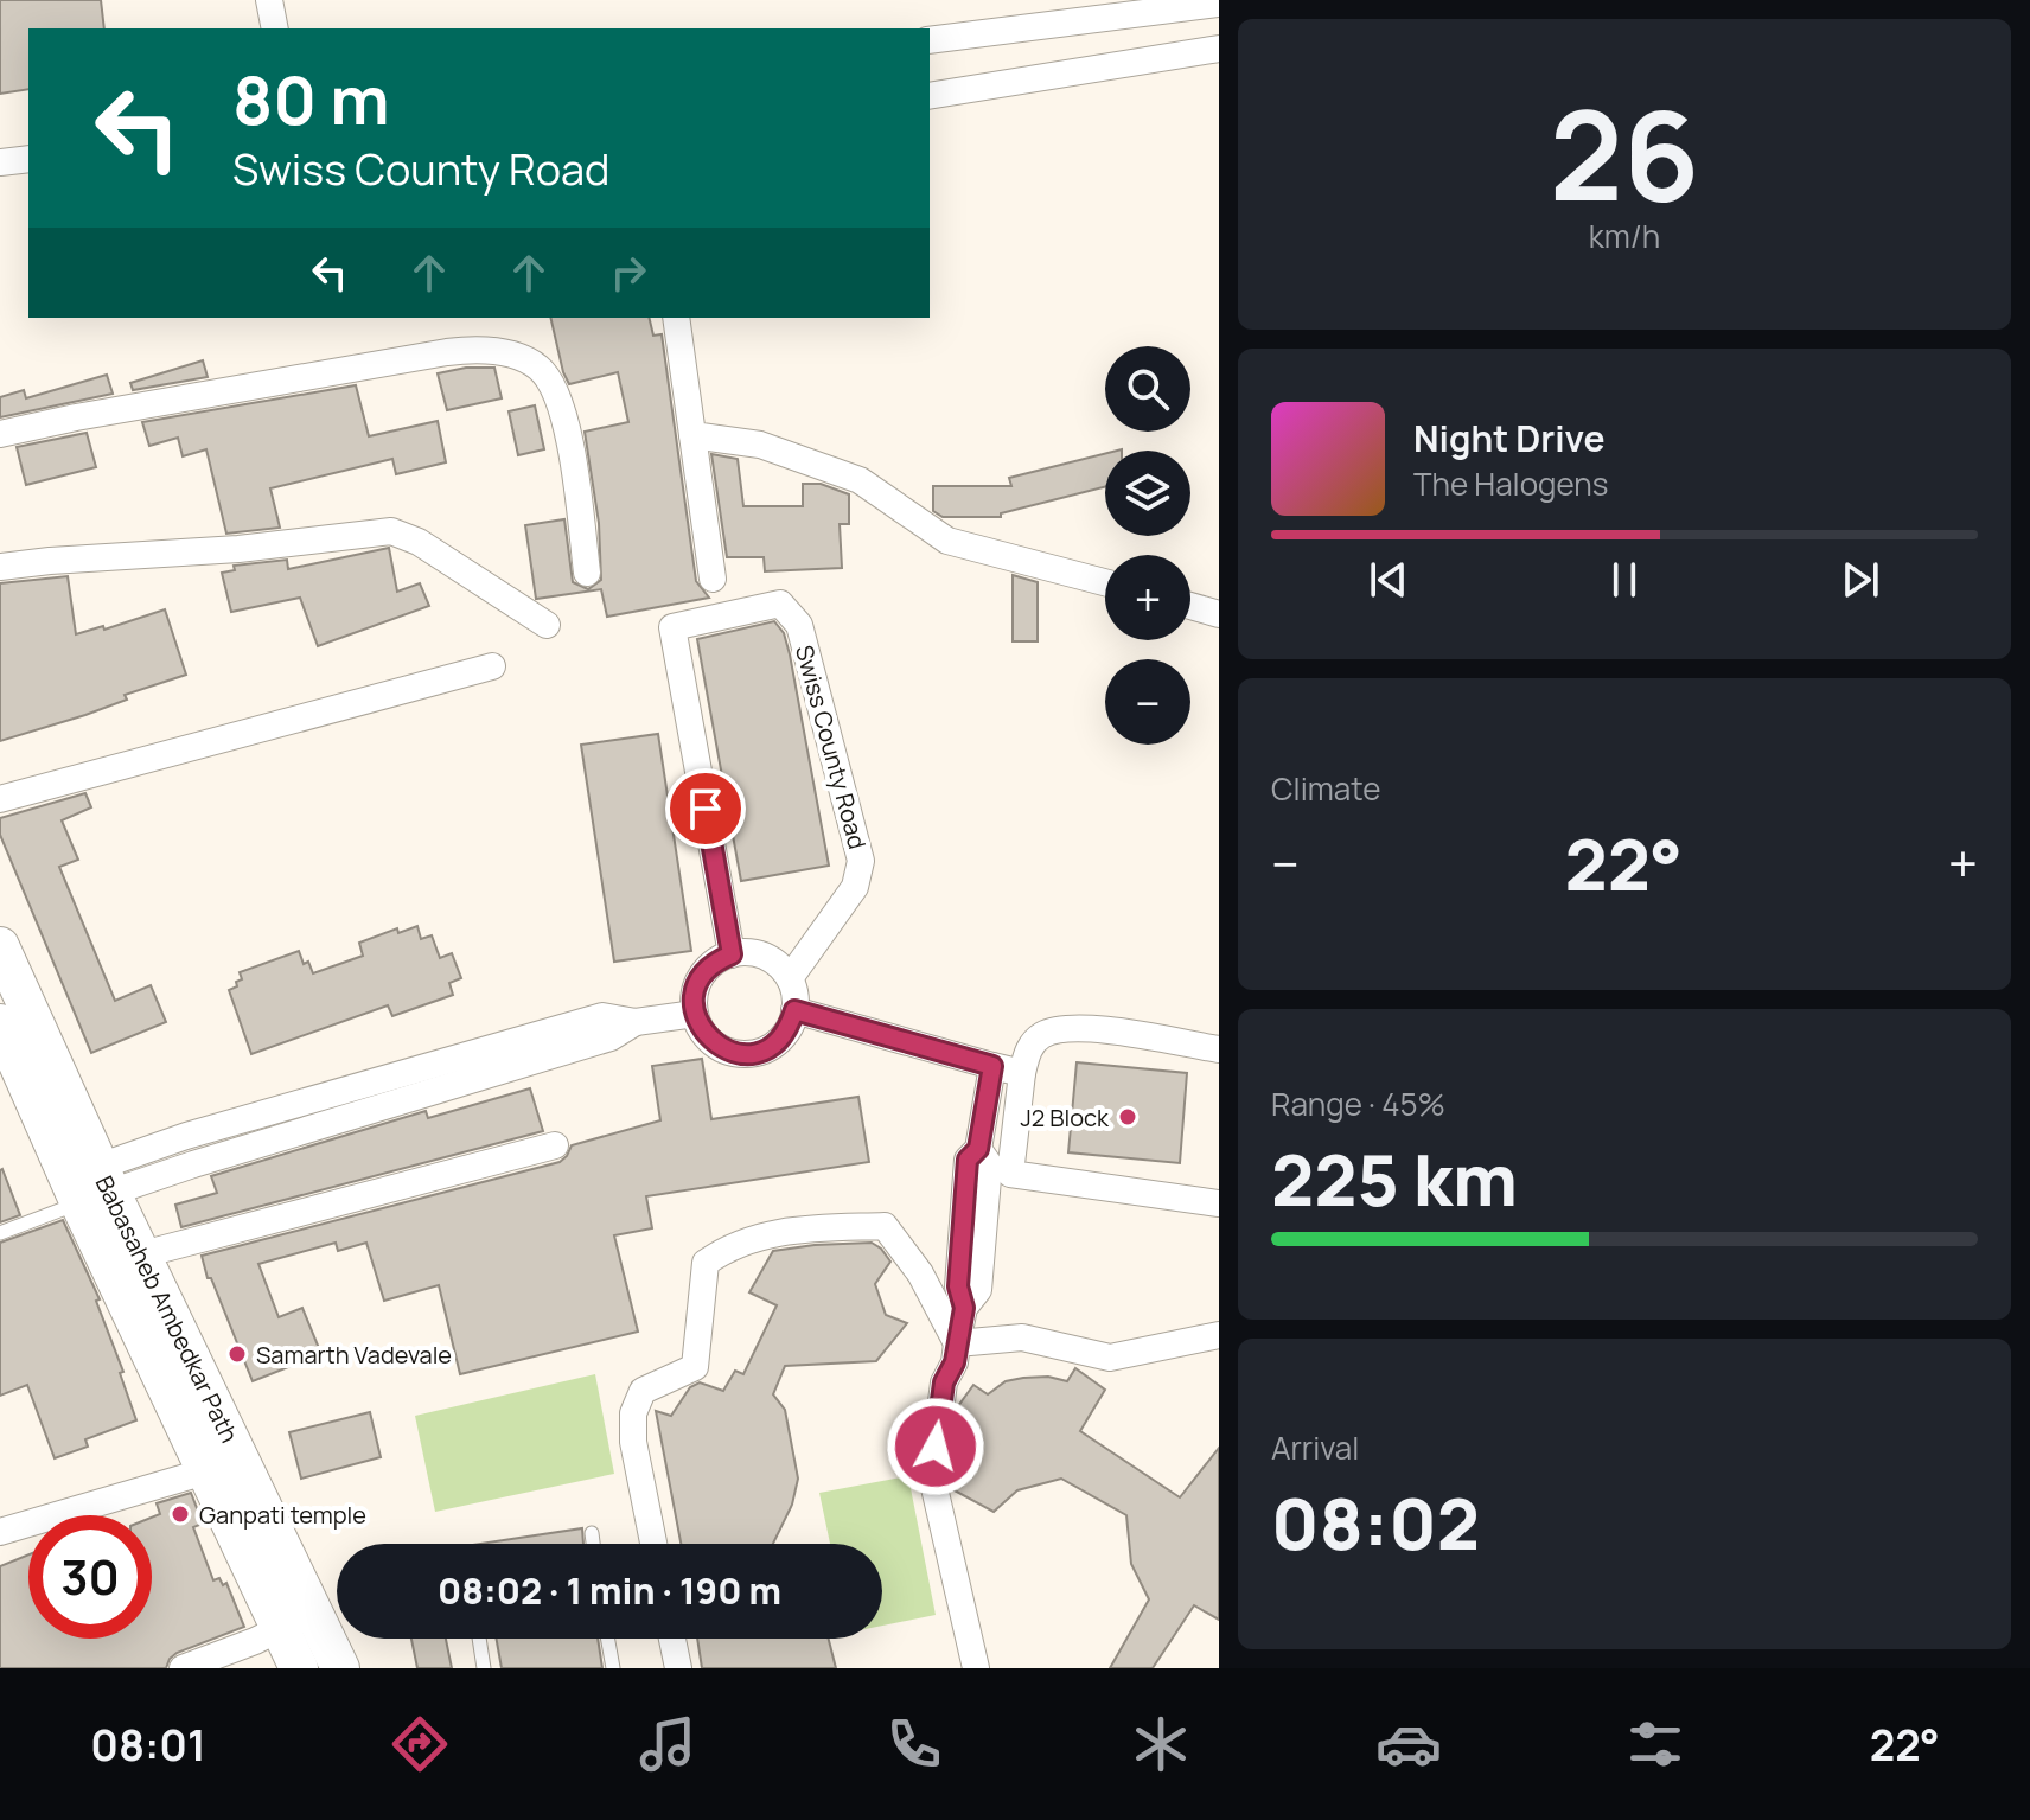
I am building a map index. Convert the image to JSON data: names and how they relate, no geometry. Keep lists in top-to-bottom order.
{
  "streets": {
    "street": ["Swiss County Road", "Babasaheb Ambedkar Path"]
  },
  "places": ["J2 Block", "Samarth Vadevale", "Ganpati temple"],
  "page": {
    "tile": [
      ["26", "km/h"],
      "Climate",
      ["Range · 45%", "225 km"],
      ["Arrival", "08:02"]
    ],
    "turn": ["80 m", "Swiss County Road"],
    "map_buttons": ["+", "−"],
    "song": ["Night Drive", "The Halogens"],
    "heat": ["−", "22°", "+"],
    "limit": "30",
    "trip": "08:02 · 1 min · 190 m",
    "tabs": ["08:01", "22°"]
  }
}
